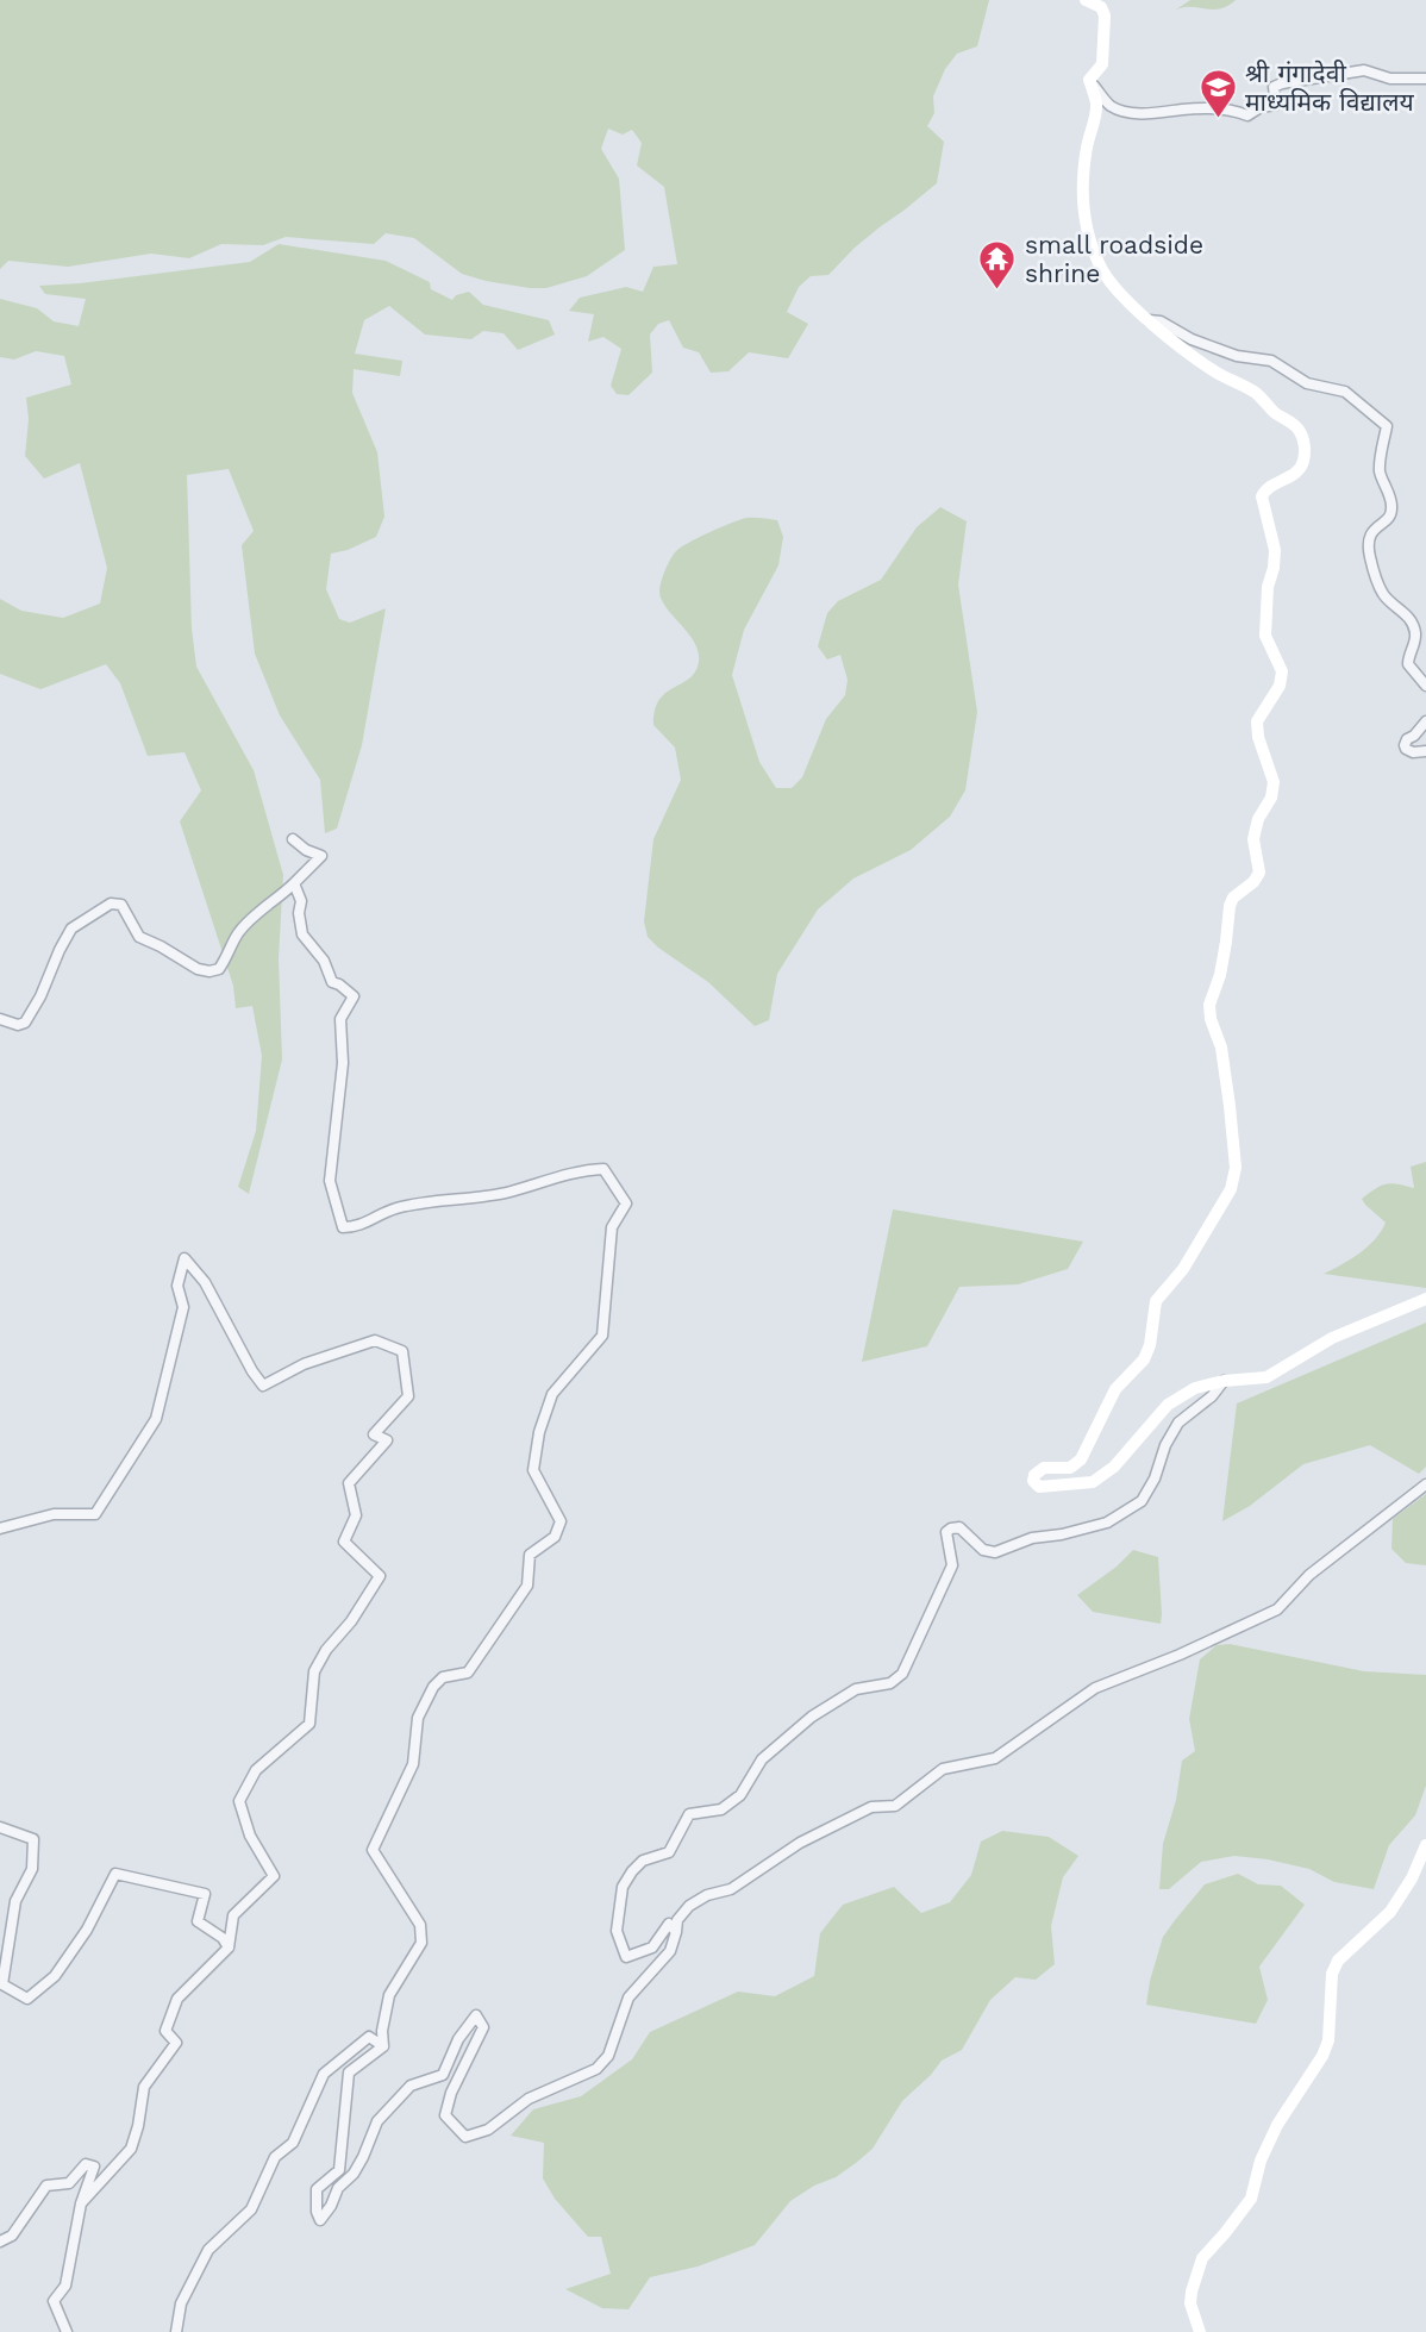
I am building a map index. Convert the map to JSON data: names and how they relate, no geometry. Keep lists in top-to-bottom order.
{
  "places": {
    "school or university": ["श्री गंगादेवी माध्यमिक विद्यालय"],
    "temple": ["small roadside shrine"]
  }
}
